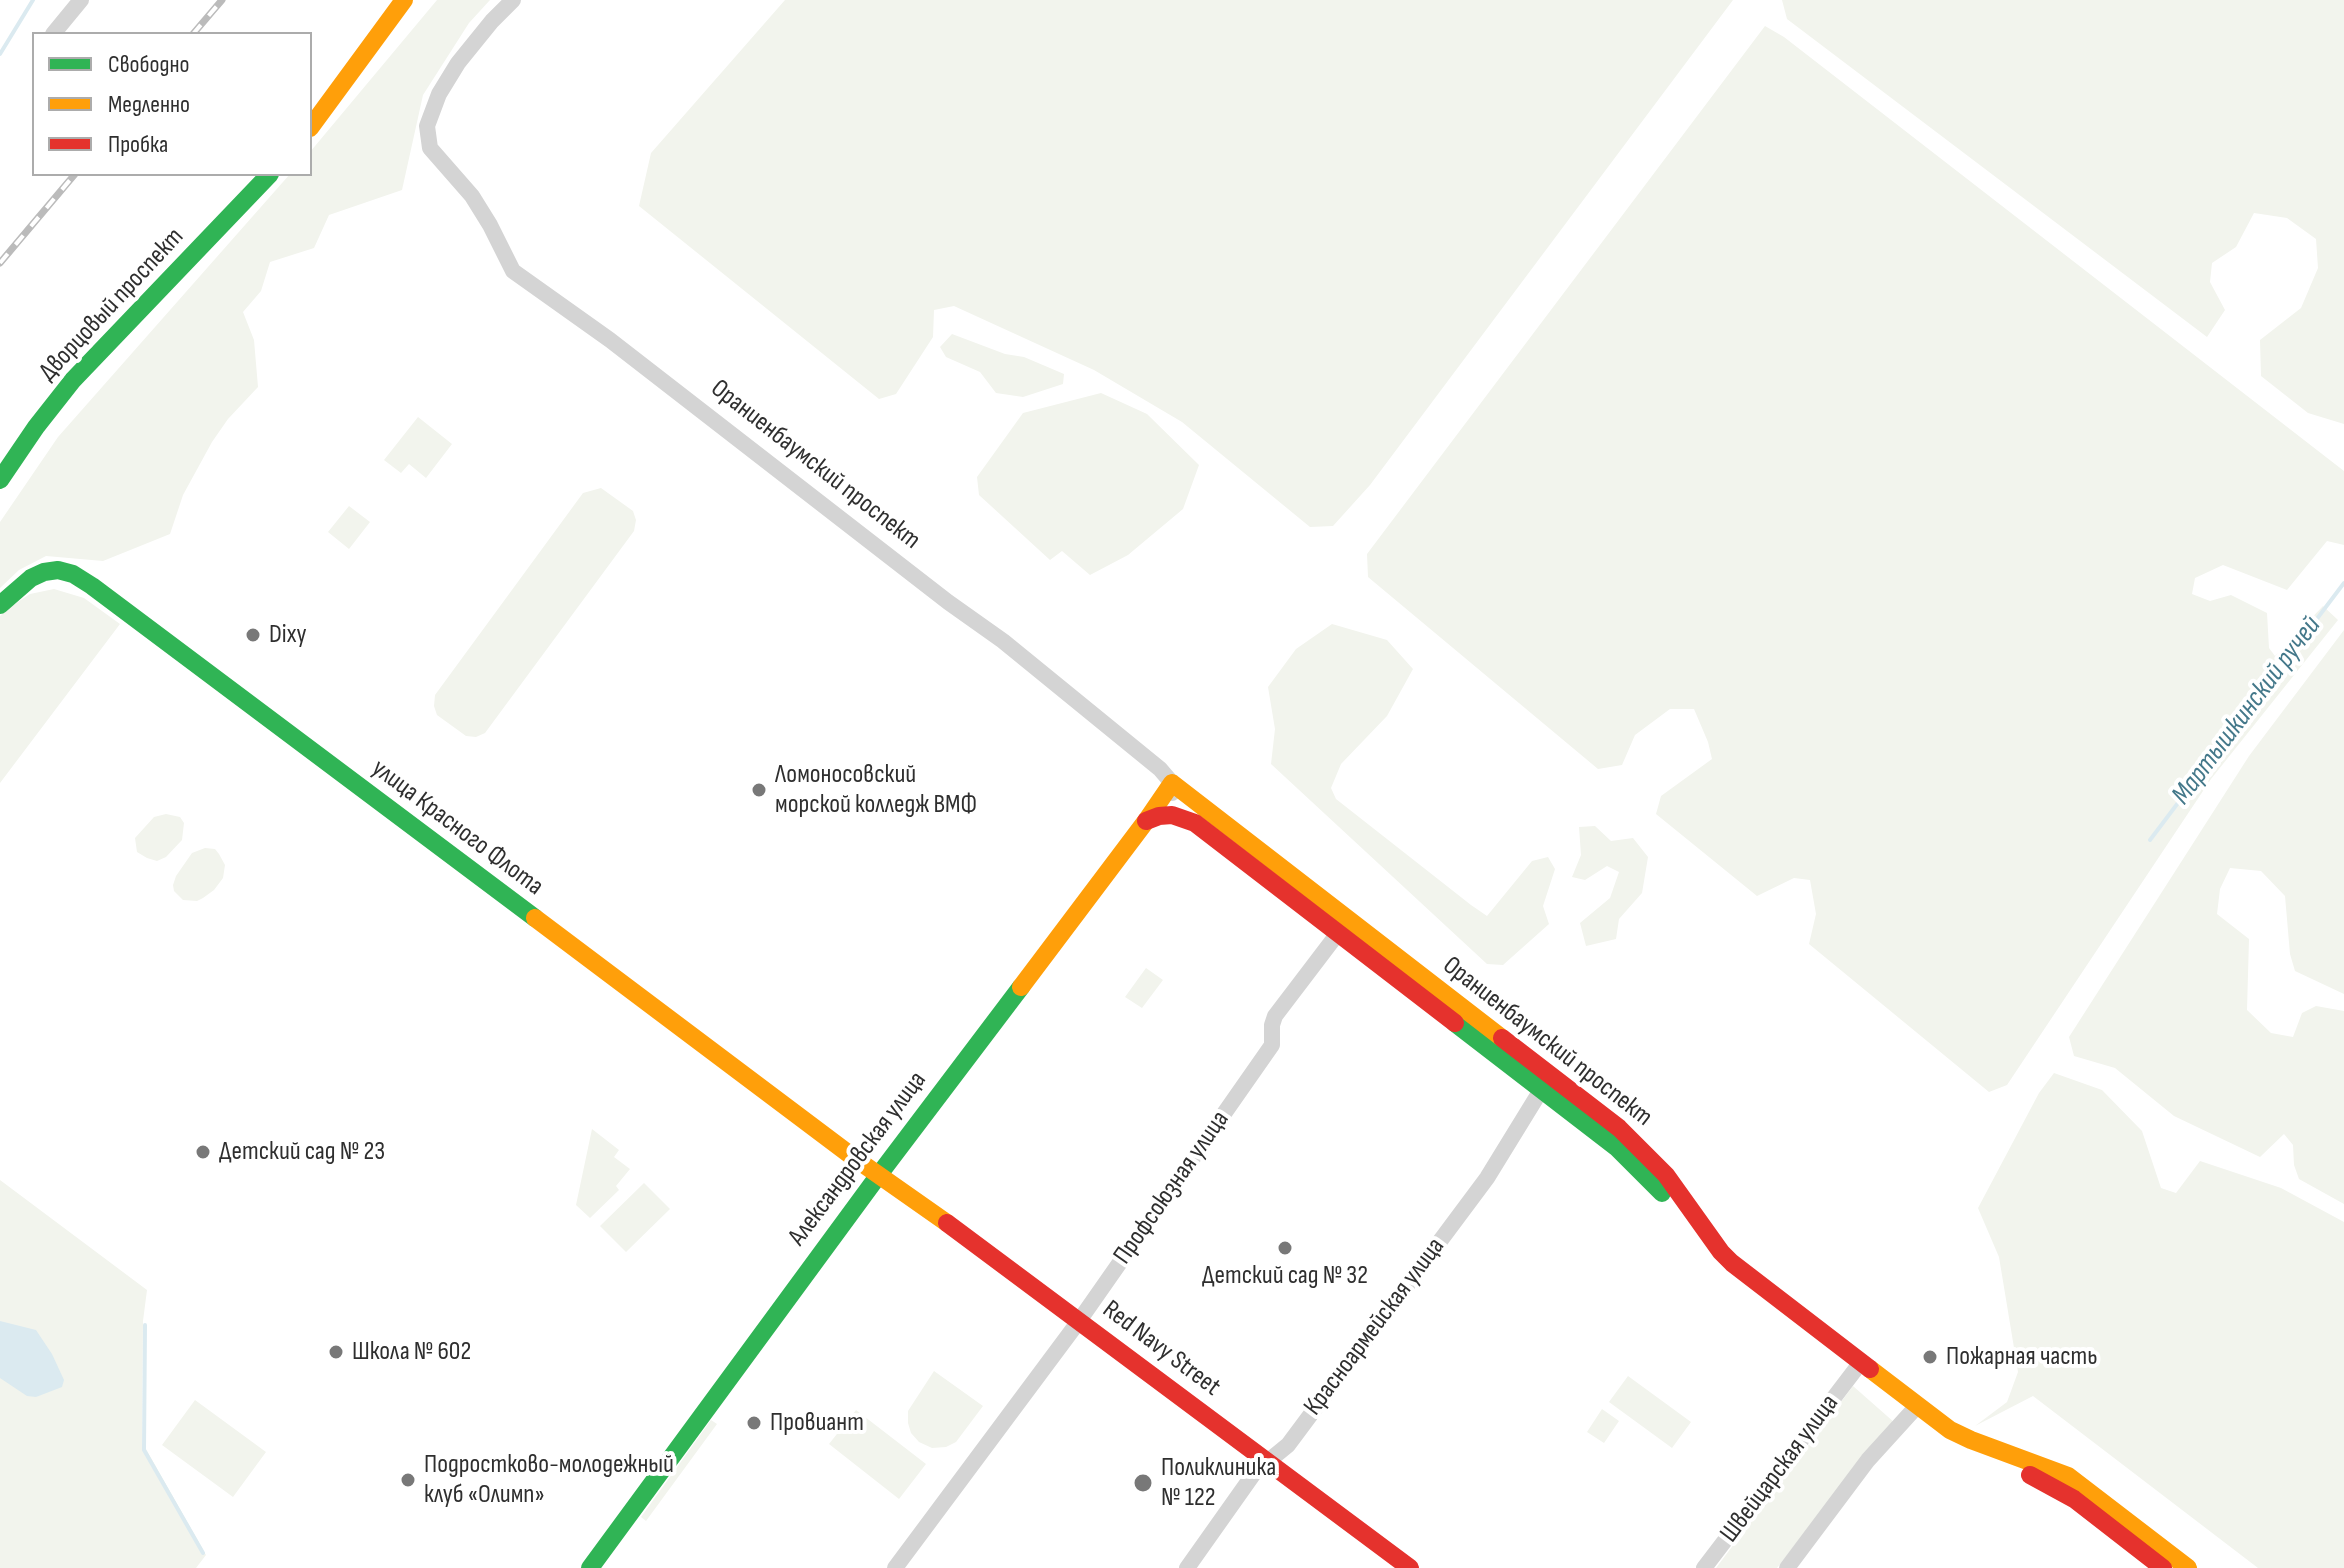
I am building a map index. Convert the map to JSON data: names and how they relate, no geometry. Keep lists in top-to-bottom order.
{
  "streets": {
    "main road": [
      "Дворцовый проспект",
      "Ораниенбаумский проспект",
      "улица Красного Флота",
      "Александровская улица",
      "Red Navy Street"
    ],
    "street": ["Профсоюзная улица", "Красноармейская улица", "Швейцарская улица"]
  },
  "crossings": [
    ["Ораниенбаумский проспект", "Александровская улица"],
    ["Ораниенбаумский проспект", "Профсоюзная улица"],
    ["Ораниенбаумский проспект", "Красноармейская улица"],
    ["Ораниенбаумский проспект", "Швейцарская улица"],
    ["улица Красного Флота", "Александровская улица"],
    ["улица Красного Флота", "Red Navy Street"],
    ["Александровская улица", "Red Navy Street"],
    ["Профсоюзная улица", "Red Navy Street"],
    ["Красноармейская улица", "Red Navy Street"]
  ],
  "water": ["Мартышкинский ручей"],
  "places": [
    "Dixy",
    "Ломоносовский морской колледж ВМФ",
    "Детский сад № 23",
    "Детский сад № 32",
    "Школа № 602",
    "Пожарная часть",
    "Провиант",
    "Подростково-молодежный клуб «Олимп»",
    "Поликлиника № 122"
  ],
  "legend": ["Свободно", "Медленно", "Пробка"]
}
